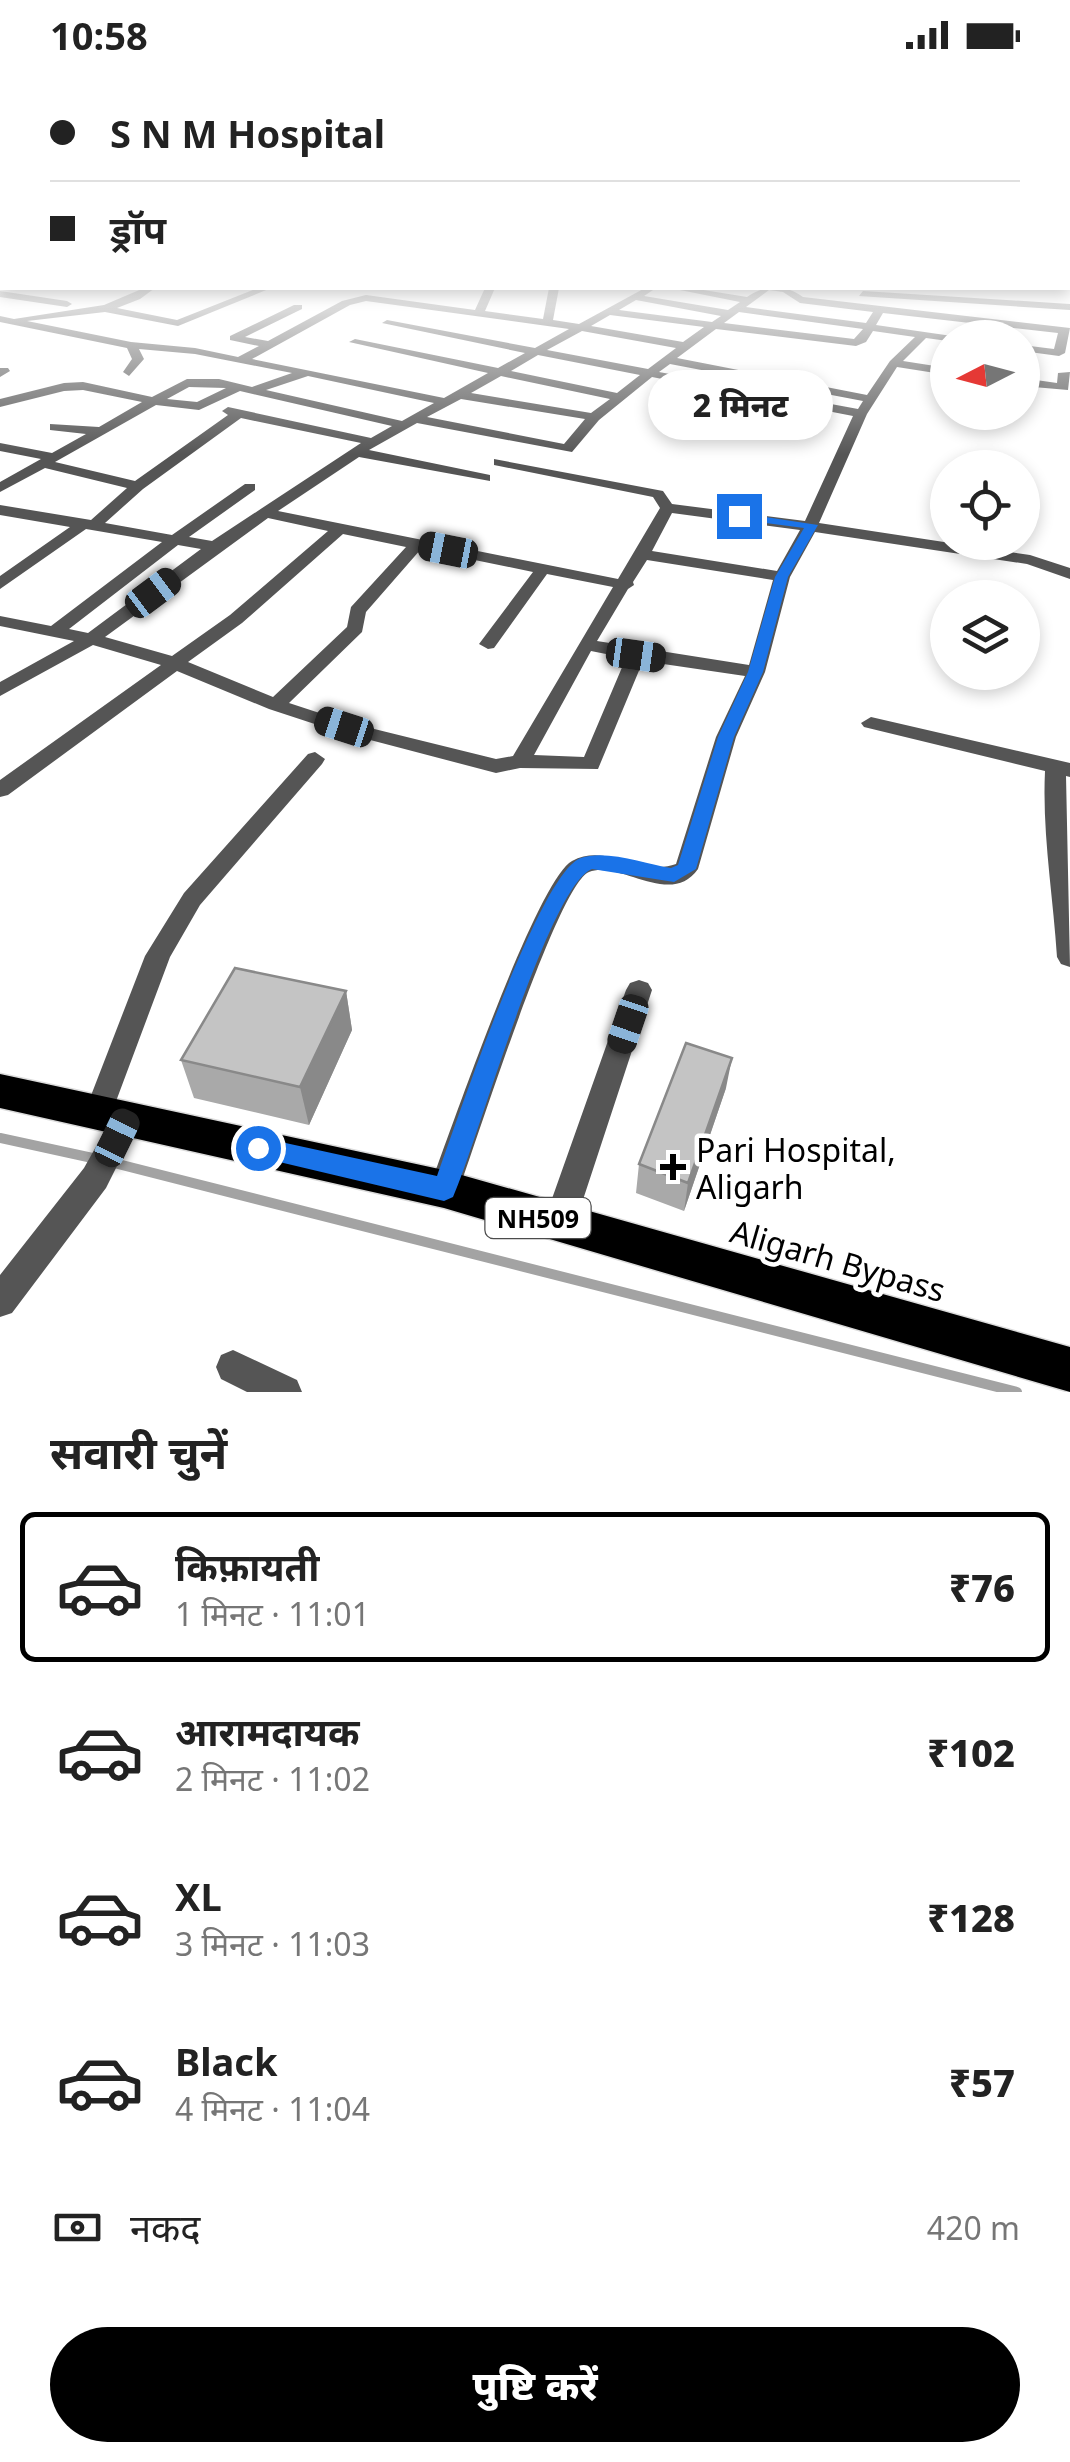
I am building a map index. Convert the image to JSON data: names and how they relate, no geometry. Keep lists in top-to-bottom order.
{
  "streets": {
    "highway": ["NH509", "Aligarh Bypass"]
  },
  "places": {
    "health": ["Pari Hospital, Aligarh"]
  },
  "north": "left",
  "page": {
    "status": "10:58",
    "banner": ["S N M Hospital", "ड्रॉप"],
    "bubble": "2 मिनट",
    "heading": "सवारी चुनें",
    "list": [
      {
        "name": "किफ़ायती",
        "note": "1 मिनट · 11:01",
        "value": "₹76"
      },
      {
        "name": "आरामदायक",
        "note": "2 मिनट · 11:02",
        "value": "₹102"
      },
      {
        "name": "XL",
        "note": "3 मिनट · 11:03",
        "value": "₹128"
      },
      {
        "name": "Black",
        "note": "4 मिनट · 11:04",
        "value": "₹57"
      }
    ],
    "pay": ["नकद", "420 m"],
    "buttons": "पुष्टि करें"
  }
}
